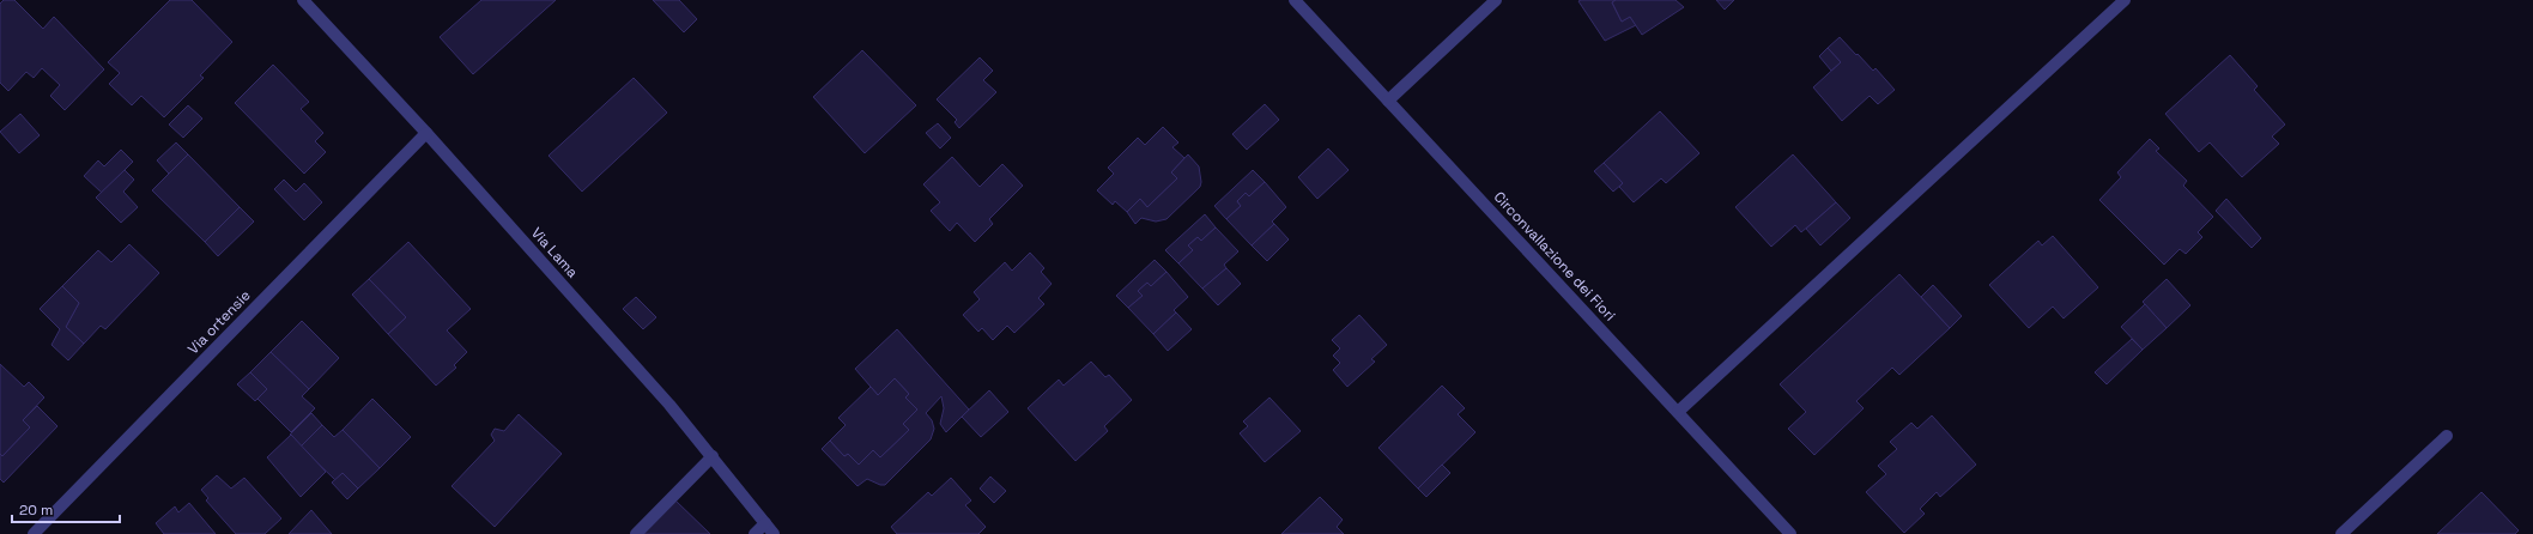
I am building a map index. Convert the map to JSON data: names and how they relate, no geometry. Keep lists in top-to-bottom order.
{
  "streets": {
    "street": ["Via Lama", "Circonvallazione dei Fiori", "Via ortensie"]
  },
  "crossings": [
    ["Via Lama", "Via ortensie"]
  ],
  "scale_bar": "20 m"
}
